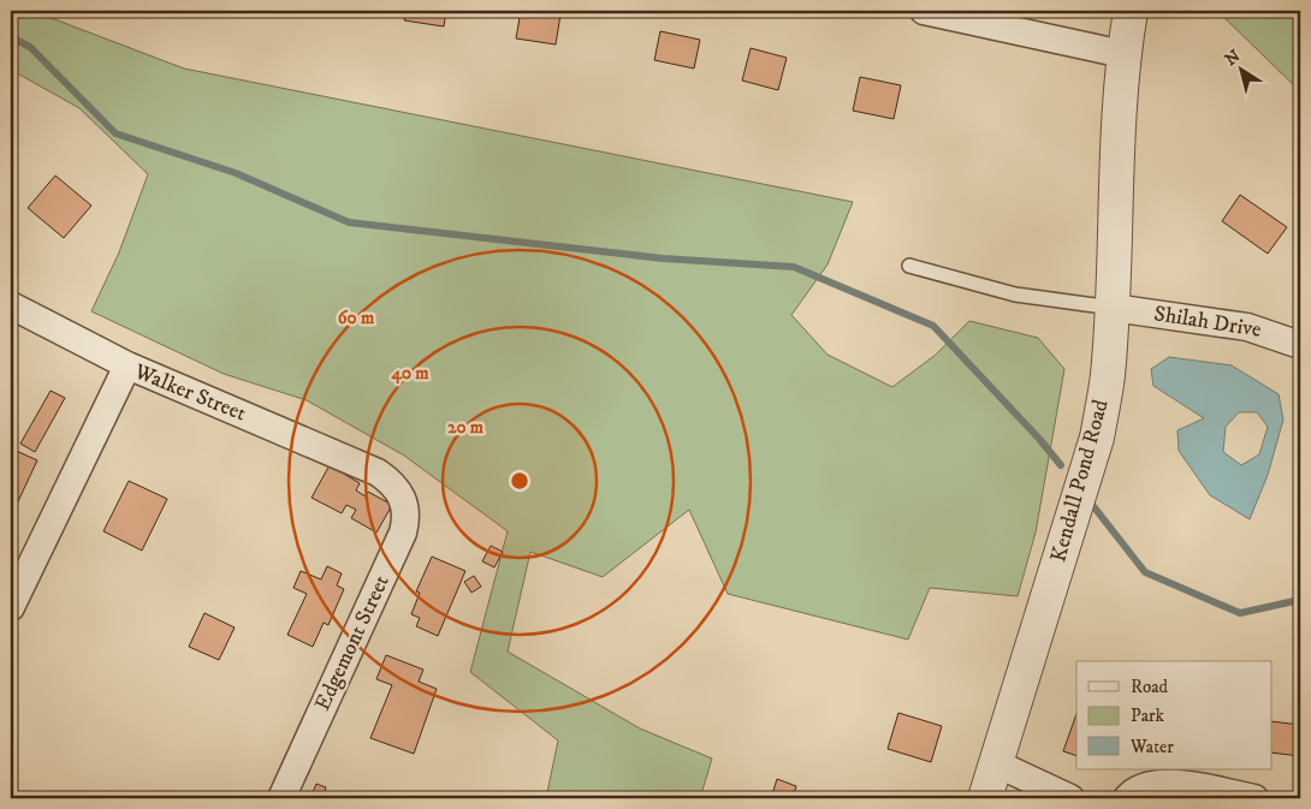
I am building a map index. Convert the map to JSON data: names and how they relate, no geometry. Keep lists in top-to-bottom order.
{
  "streets": {
    "street": [
      "Shilah Drive",
      "Walker Street",
      "Kendall Pond Road",
      "Edgemont Street"
    ]
  },
  "crossings": [
    ["Shilah Drive", "Kendall Pond Road"],
    ["Walker Street", "Edgemont Street"]
  ],
  "legend": ["Road", "Park", "Water"],
  "north": "top left",
  "rings": ["60 m", "40 m", "20 m"]
}
